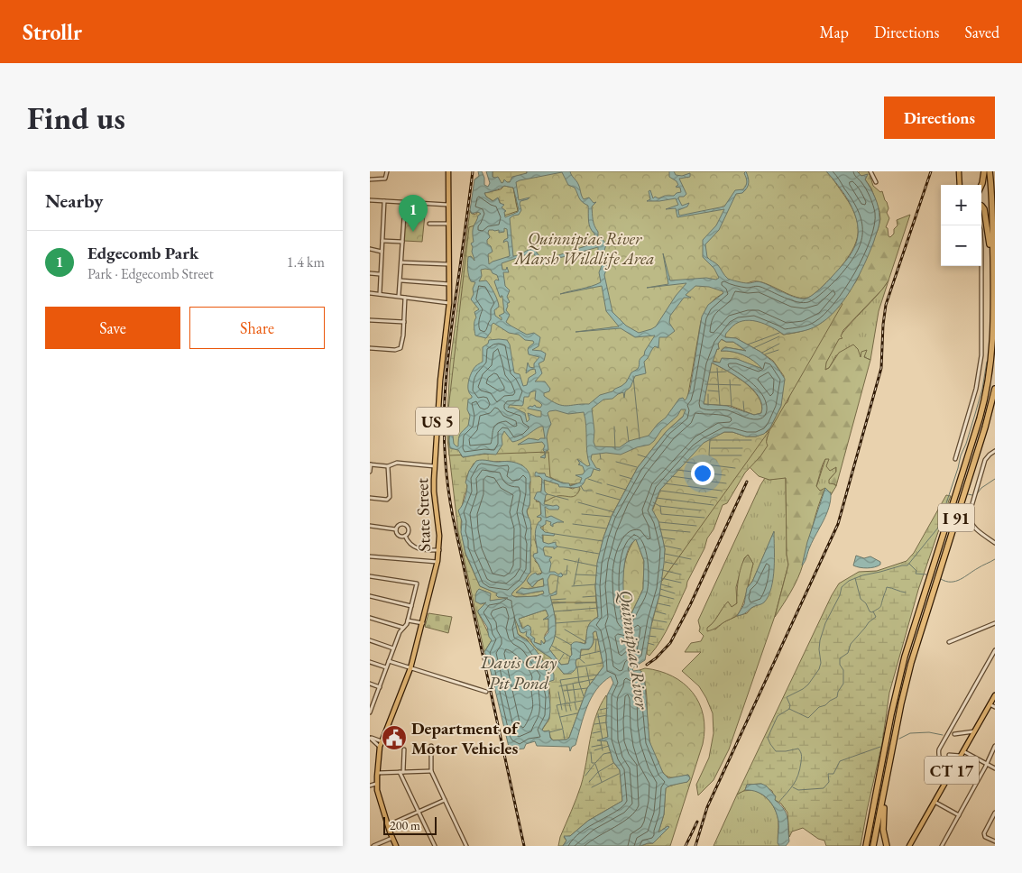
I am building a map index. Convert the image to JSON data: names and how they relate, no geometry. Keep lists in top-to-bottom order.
{
  "streets": {
    "highway": ["I 91"],
    "main road": ["US 5", "State Street", "CT 17"]
  },
  "water": ["Quinnipiac River", "Davis Clay Pit Pond"],
  "parks": ["Quinnipiac River Marsh Wildlife Area"],
  "places": {
    "public building": ["Department of Motor Vehicles"]
  },
  "scale_bar": "200 m",
  "page": {
    "header": "Strollr",
    "nav": ["Map", "Directions", "Saved"],
    "buttons": [
      "Directions",
      ["Save", "Share"]
    ],
    "title": "Find us",
    "heading": "Nearby",
    "map_buttons": ["+", "−"],
    "pins": "1",
    "list": [
      {
        "mark": "1",
        "name": "Edgecomb Park",
        "note": "Park · Edgecomb Street",
        "value": "1.4 km"
      }
    ],
    "scale": "200 m"
  }
}
